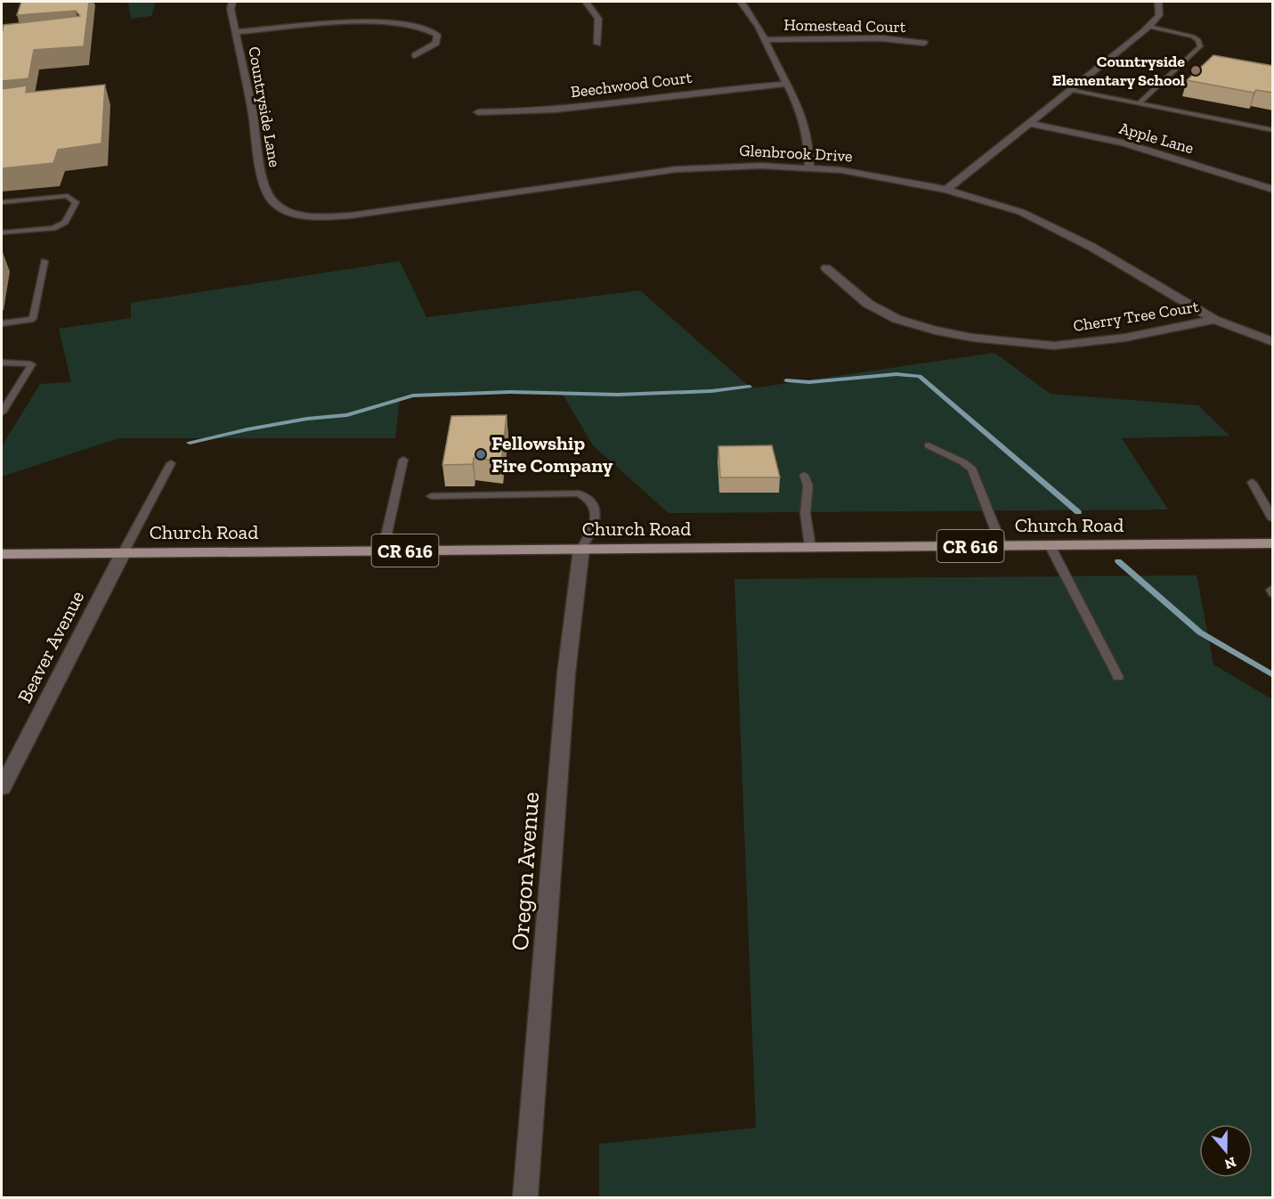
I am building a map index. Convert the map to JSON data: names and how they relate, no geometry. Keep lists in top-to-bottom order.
{
  "streets": {
    "main road": ["Church Road", "CR 616"],
    "street": [
      "Homestead Court",
      "Beechwood Court",
      "Countryside Lane",
      "Apple Lane",
      "Glenbrook Drive",
      "Cherry Tree Court",
      "Beaver Avenue",
      "Oregon Avenue"
    ]
  },
  "crossings": [
    ["Countryside Lane", "Glenbrook Drive"],
    ["Glenbrook Drive", "Cherry Tree Court"],
    ["Church Road", "Beaver Avenue"],
    ["Church Road", "Oregon Avenue"]
  ],
  "places": ["Countryside Elementary School", "Fellowship Fire Company"],
  "north": "bottom"
}
